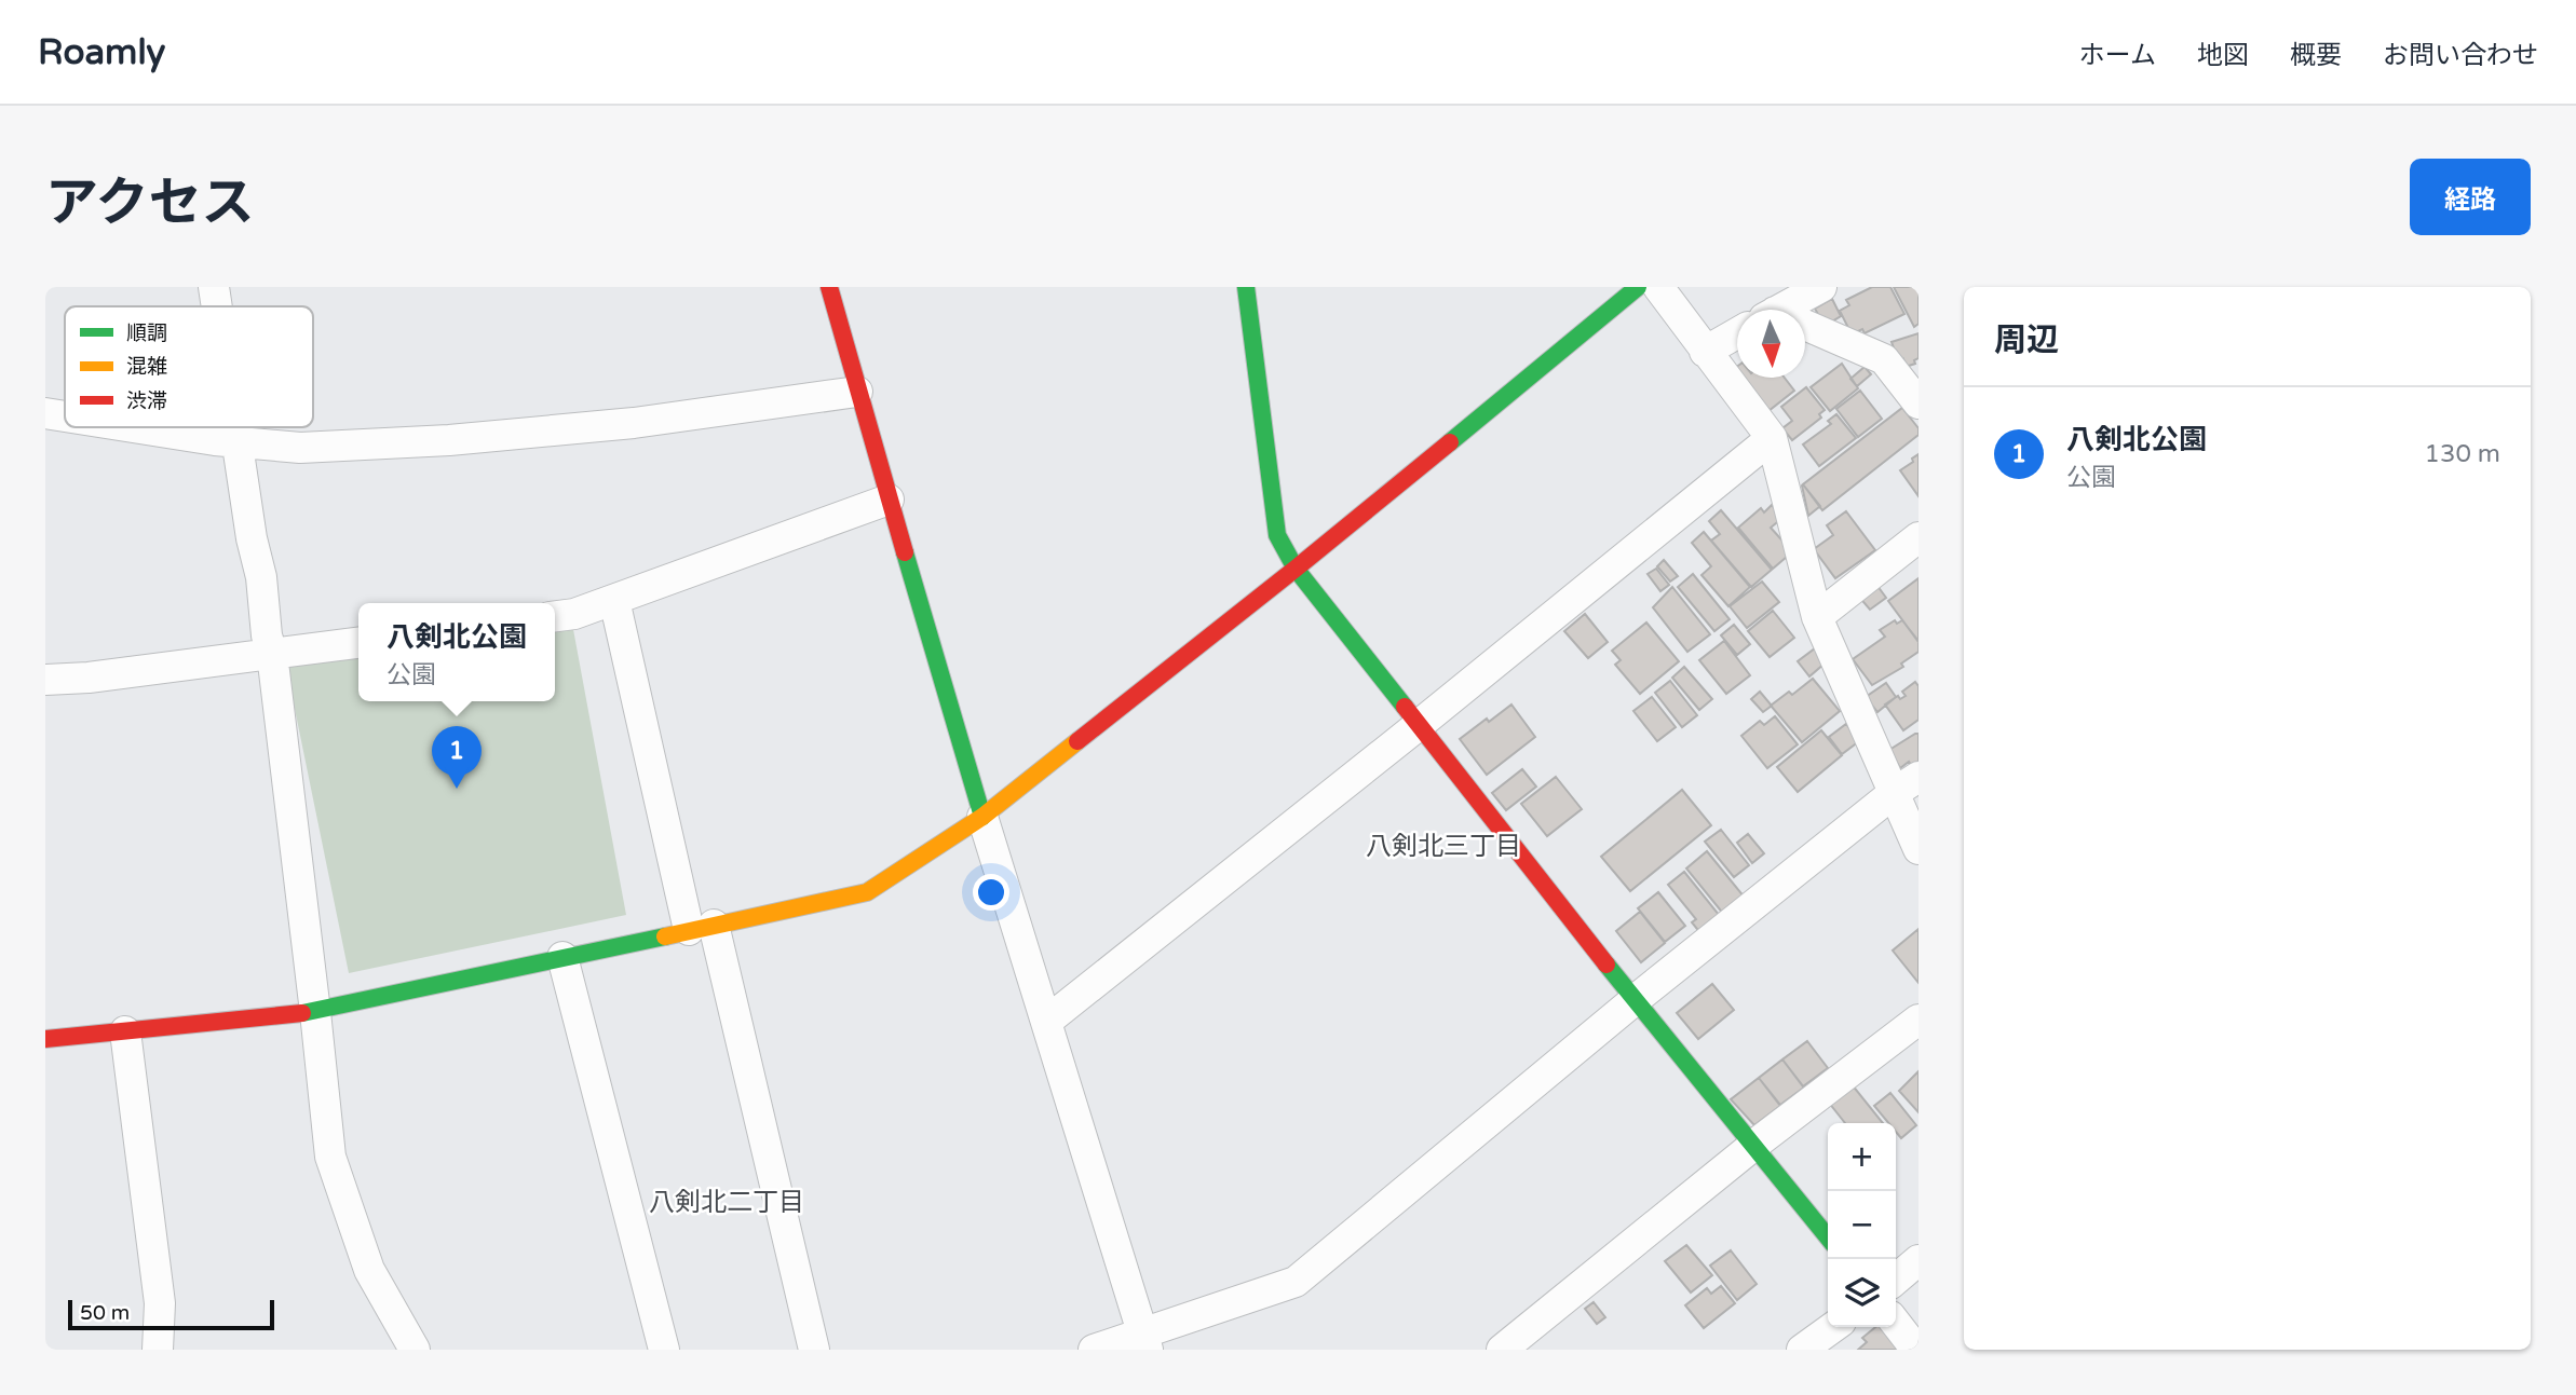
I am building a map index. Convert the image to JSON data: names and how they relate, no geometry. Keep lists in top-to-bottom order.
{
  "districts": ["八剣北三丁目", "八剣北二丁目"],
  "legend": ["順調", "混雑", "渋滞"],
  "scale_bar": "50 m",
  "north": "bottom",
  "page": {
    "header": "Roamly",
    "nav": [
      "ホーム",
      "地図",
      "概要",
      "お問い合わせ"
    ],
    "title": "アクセス",
    "buttons": "経路",
    "heading": "周辺",
    "list": [
      {
        "mark": "1",
        "name": "八剣北公園",
        "note": "公園",
        "value": "130 m"
      }
    ],
    "popup": ["八剣北公園", "公園"],
    "pins": "1",
    "map_buttons": ["+", "−"],
    "scale": "50 m"
  }
}
